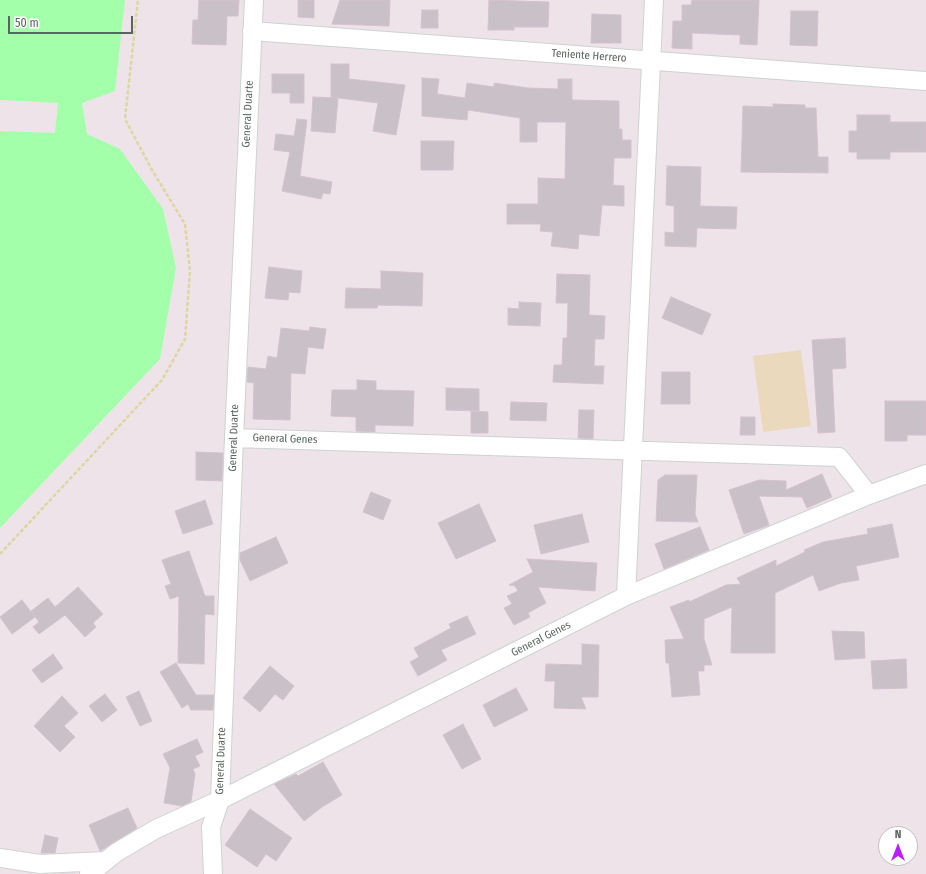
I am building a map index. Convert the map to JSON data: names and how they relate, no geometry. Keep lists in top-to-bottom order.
{
  "streets": {
    "street": ["Teniente Herrero", "General Duarte", "General Genes"]
  },
  "crossings": [
    ["Teniente Herrero", "General Duarte"],
    ["General Duarte", "General Genes"]
  ],
  "scale_bar": "50 m",
  "north": "top"
}
